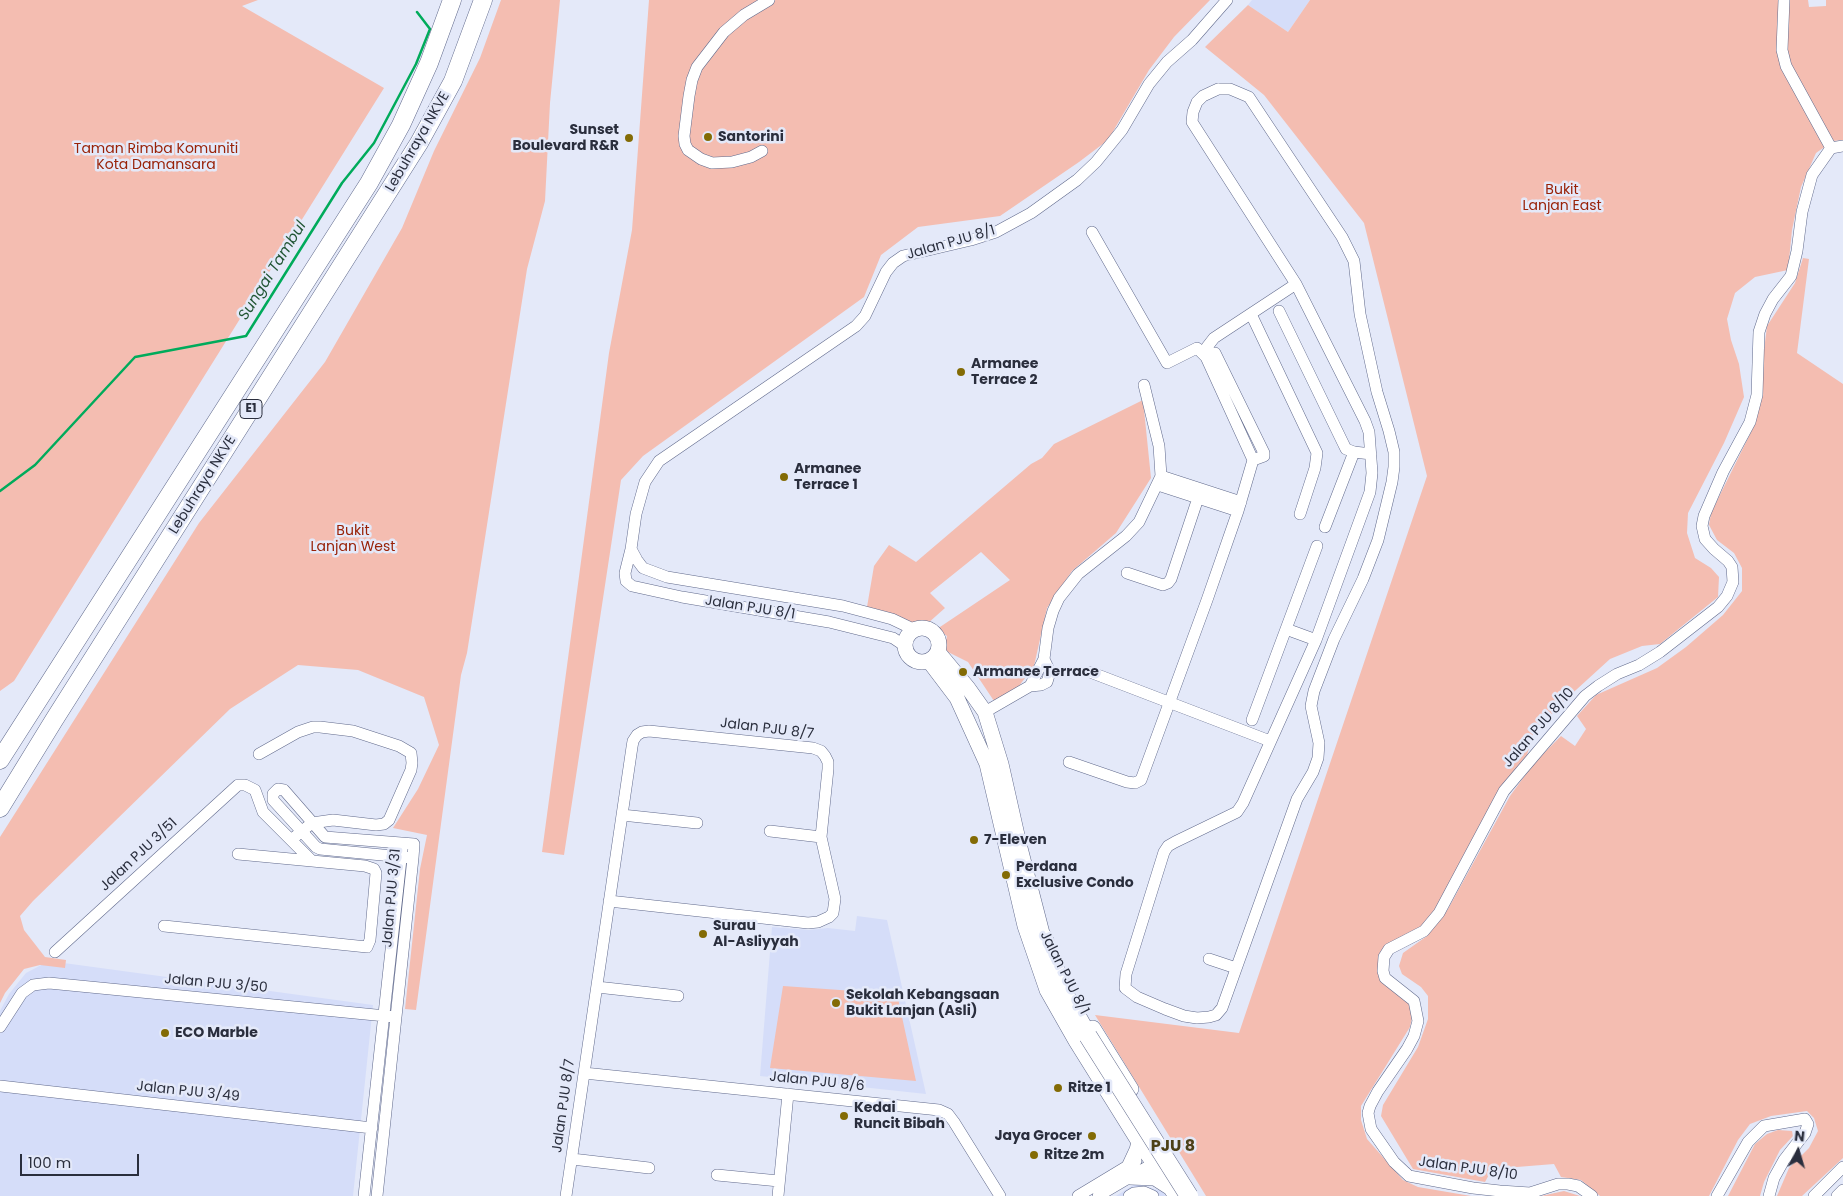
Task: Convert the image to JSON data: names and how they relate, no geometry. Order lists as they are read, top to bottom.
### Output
{
  "streets": {
    "highway": ["Lebuhraya NKVE", "E1"],
    "main road": ["Jalan PJU 8/1"],
    "street": [
      "Jalan PJU 8/10",
      "Jalan PJU 8/7",
      "Jalan PJU 3/51",
      "Jalan PJU 3/31",
      "Jalan PJU 3/50",
      "Jalan PJU 8/6",
      "Jalan PJU 3/49"
    ]
  },
  "crossings": [
    ["Jalan PJU 8/7", "Jalan PJU 8/6"],
    ["Jalan PJU 3/31", "Jalan PJU 3/50"],
    ["Jalan PJU 3/31", "Jalan PJU 3/49"]
  ],
  "districts": ["PJU 8"],
  "water": ["Sungai Tambul"],
  "parks": ["Taman Rimba Komuniti Kota Damansara", "Bukit Lanjan East", "Bukit Lanjan West"],
  "places": [
    "Santorini",
    "Sunset Boulevard R&R",
    "Armanee Terrace 2",
    "Armanee Terrace 1",
    "Armanee Terrace",
    "7-Eleven",
    "Perdana Exclusive Condo",
    "Surau Al-Asliyyah",
    "Sekolah Kebangsaan Bukit Lanjan (Asli)",
    "ECO Marble",
    "Ritze 1",
    "Kedai Runcit Bibah",
    "Jaya Grocer",
    "Ritze 2m"
  ],
  "scale_bar": "100 m",
  "north": "top"
}
